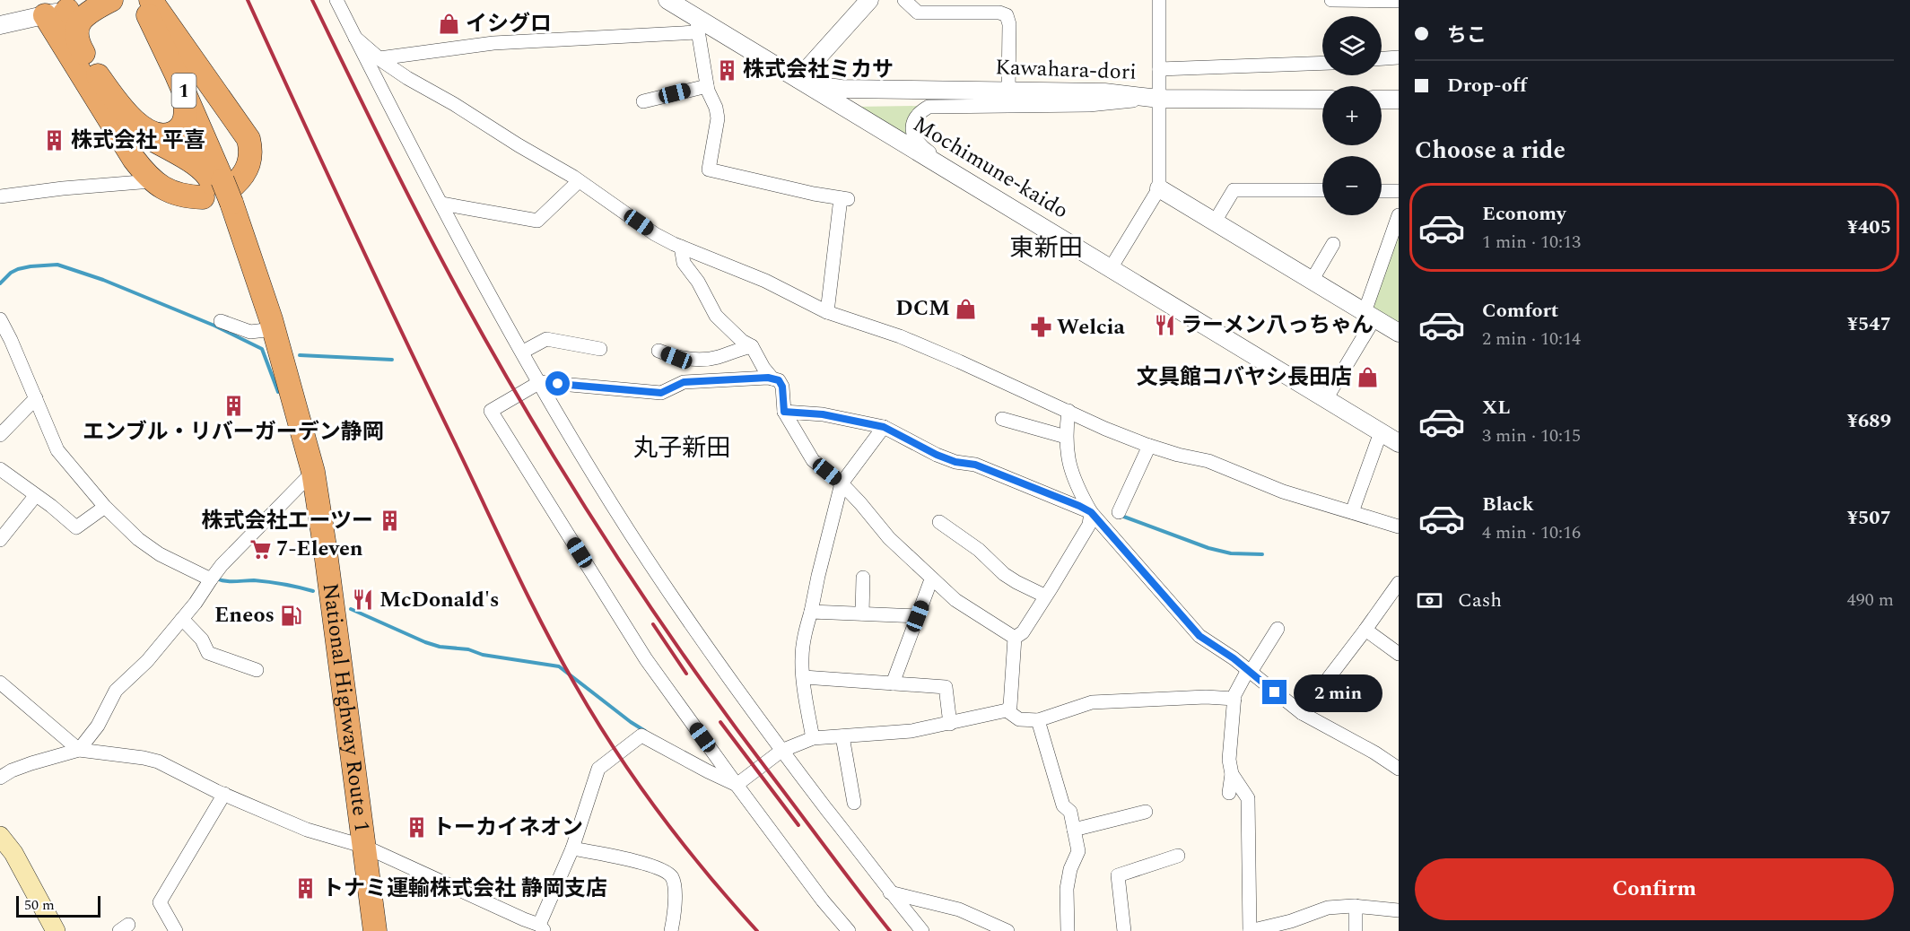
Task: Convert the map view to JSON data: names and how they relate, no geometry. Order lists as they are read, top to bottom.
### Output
{
  "streets": {
    "highway": ["1", "National Highway Route 1"],
    "street": ["Kawahara-dori", "Mochimune-kaido"]
  },
  "crossings": [
    ["Kawahara-dori", "Mochimune-kaido"]
  ],
  "districts": ["東新田", "丸子新田"],
  "places": {
    "shop": ["イシグロ", "DCM", "文具館コバヤシ長田店"],
    "building": [
      "株式会社ミカサ",
      "株式会社 平喜",
      "エンブル・リバーガーデン静岡",
      "株式会社エーツー",
      "トーカイネオン",
      "トナミ運輸株式会社 静岡支店"
    ],
    "restaurant": ["ラーメン八っちゃん", "McDonald's"],
    "pharmacy": ["Welcia"],
    "supermarket": ["7-Eleven"],
    "fuel station": ["Eneos"]
  },
  "scale_bar": "50 m",
  "page": {
    "banner": ["ちこ", "Drop-off"],
    "map_buttons": ["+", "−"],
    "heading": "Choose a ride",
    "list": [
      {
        "name": "Economy",
        "note": "1 min · 10:13",
        "value": "¥405"
      },
      {
        "name": "Comfort",
        "note": "2 min · 10:14",
        "value": "¥547"
      },
      {
        "name": "XL",
        "note": "3 min · 10:15",
        "value": "¥689"
      },
      {
        "name": "Black",
        "note": "4 min · 10:16",
        "value": "¥507"
      }
    ],
    "pay": ["Cash", "490 m"],
    "bubble": "2 min",
    "buttons": "Confirm",
    "scale": "50 m"
  }
}
